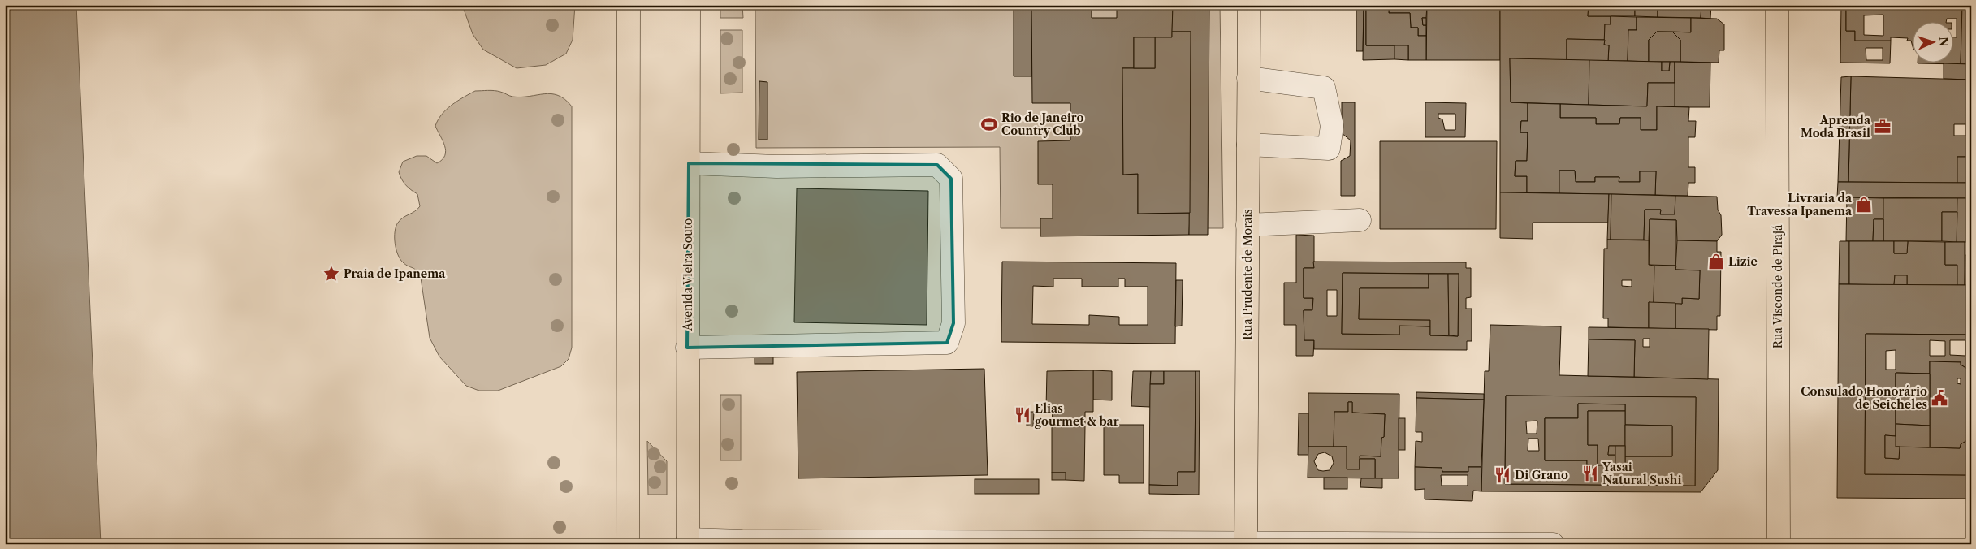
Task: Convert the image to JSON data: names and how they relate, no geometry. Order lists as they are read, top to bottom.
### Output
{
  "streets": {
    "main road": ["Avenida Vieira Souto", "Rua Prudente de Morais", "Rua Visconde de Pirajá"]
  },
  "places": {
    "sports": ["Rio de Janeiro Country Club"],
    "office": ["Aprenda Moda Brasil"],
    "shop": ["Livraria da Travessa Ipanema", "Lizie"],
    "place": ["Praia de Ipanema"],
    "public building": ["Consulado Honorário de Seicheles"],
    "restaurant": ["Elias gourmet & bar", "Yasai Natural Sushi", "Di Grano"]
  },
  "north": "right"
}
